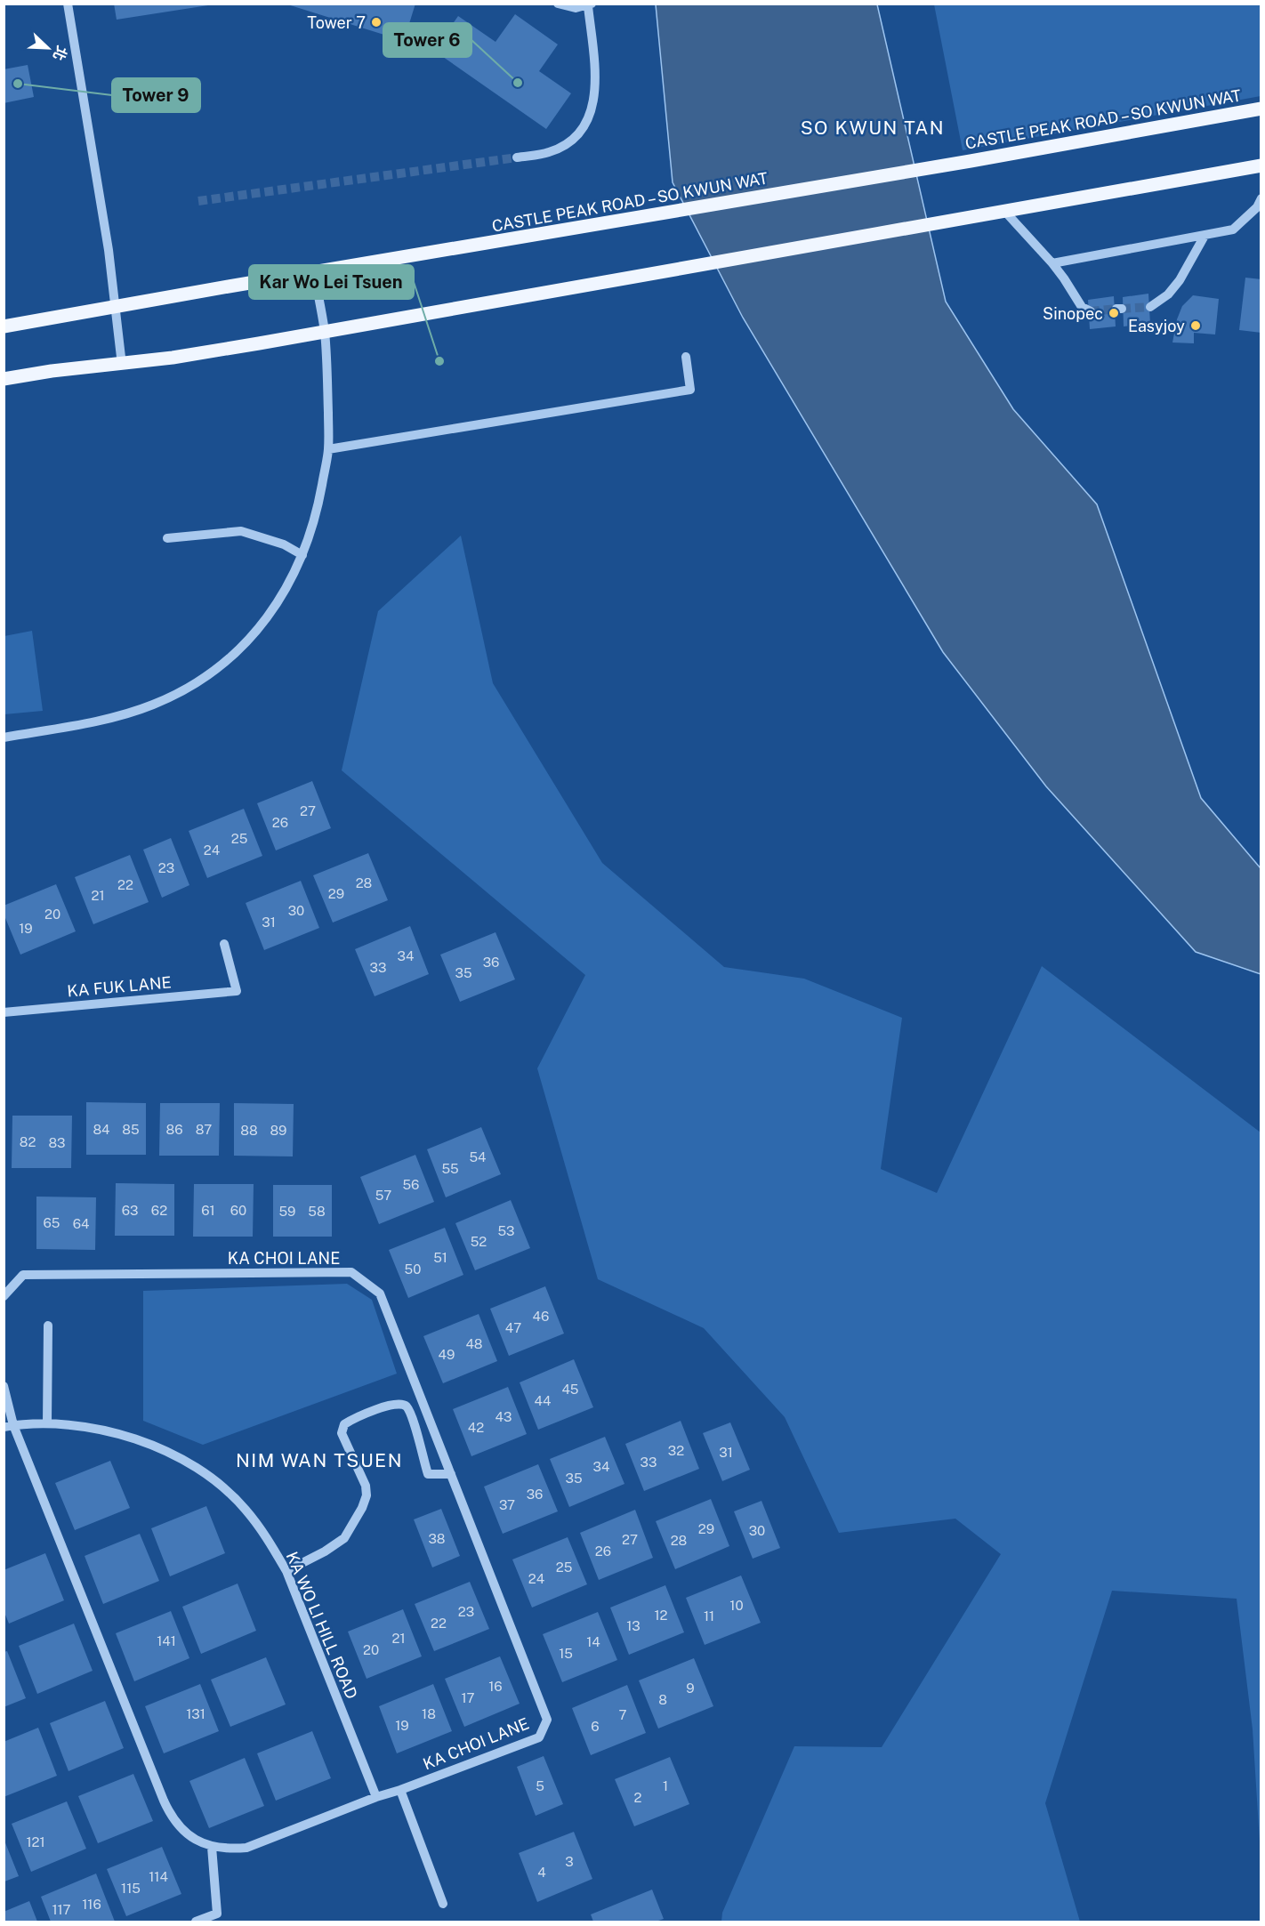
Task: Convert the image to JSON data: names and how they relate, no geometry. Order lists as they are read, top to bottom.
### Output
{
  "streets": {
    "main road": ["CASTLE PEAK ROAD – SO KWUN WAT"],
    "street": ["KA FUK LANE", "KA CHOI LANE", "KA WO LI HILL ROAD"]
  },
  "crossings": [
    ["KA CHOI LANE", "KA WO LI HILL ROAD"]
  ],
  "districts": ["SO KWUN TAN", "NIM WAN TSUEN"],
  "places": [
    "Tower 7",
    "Tower 6",
    "Tower 9",
    "Sinopec",
    "Easyjoy",
    "Kar Wo Lei Tsuen"
  ],
  "house_numbers": [
    "27",
    "26",
    "25",
    "24",
    "23",
    "28",
    "22",
    "29",
    "21",
    "30",
    "20",
    "31",
    "19",
    "34",
    "36",
    "33",
    "35",
    "84",
    "85",
    "86",
    "87",
    "88",
    "89",
    "82",
    "83",
    "54",
    "55",
    "56",
    "57",
    "63",
    "62",
    "61",
    "60",
    "59",
    "58",
    "65",
    "64",
    "53",
    "52",
    "51",
    "50",
    "46",
    "47",
    "48",
    "49",
    "45",
    "44",
    "43",
    "42",
    "32",
    "31",
    "33",
    "34",
    "35",
    "36",
    "37",
    "29",
    "30",
    "38",
    "27",
    "28",
    "26",
    "25",
    "24",
    "10",
    "23",
    "12",
    "11",
    "22",
    "13",
    "21",
    "141",
    "14",
    "20",
    "15",
    "16",
    "9",
    "17",
    "8",
    "131",
    "18",
    "7",
    "19",
    "6",
    "5",
    "1",
    "2",
    "121",
    "3",
    "4",
    "114",
    "115",
    "116",
    "117"
  ],
  "north": "bottom right"
}
